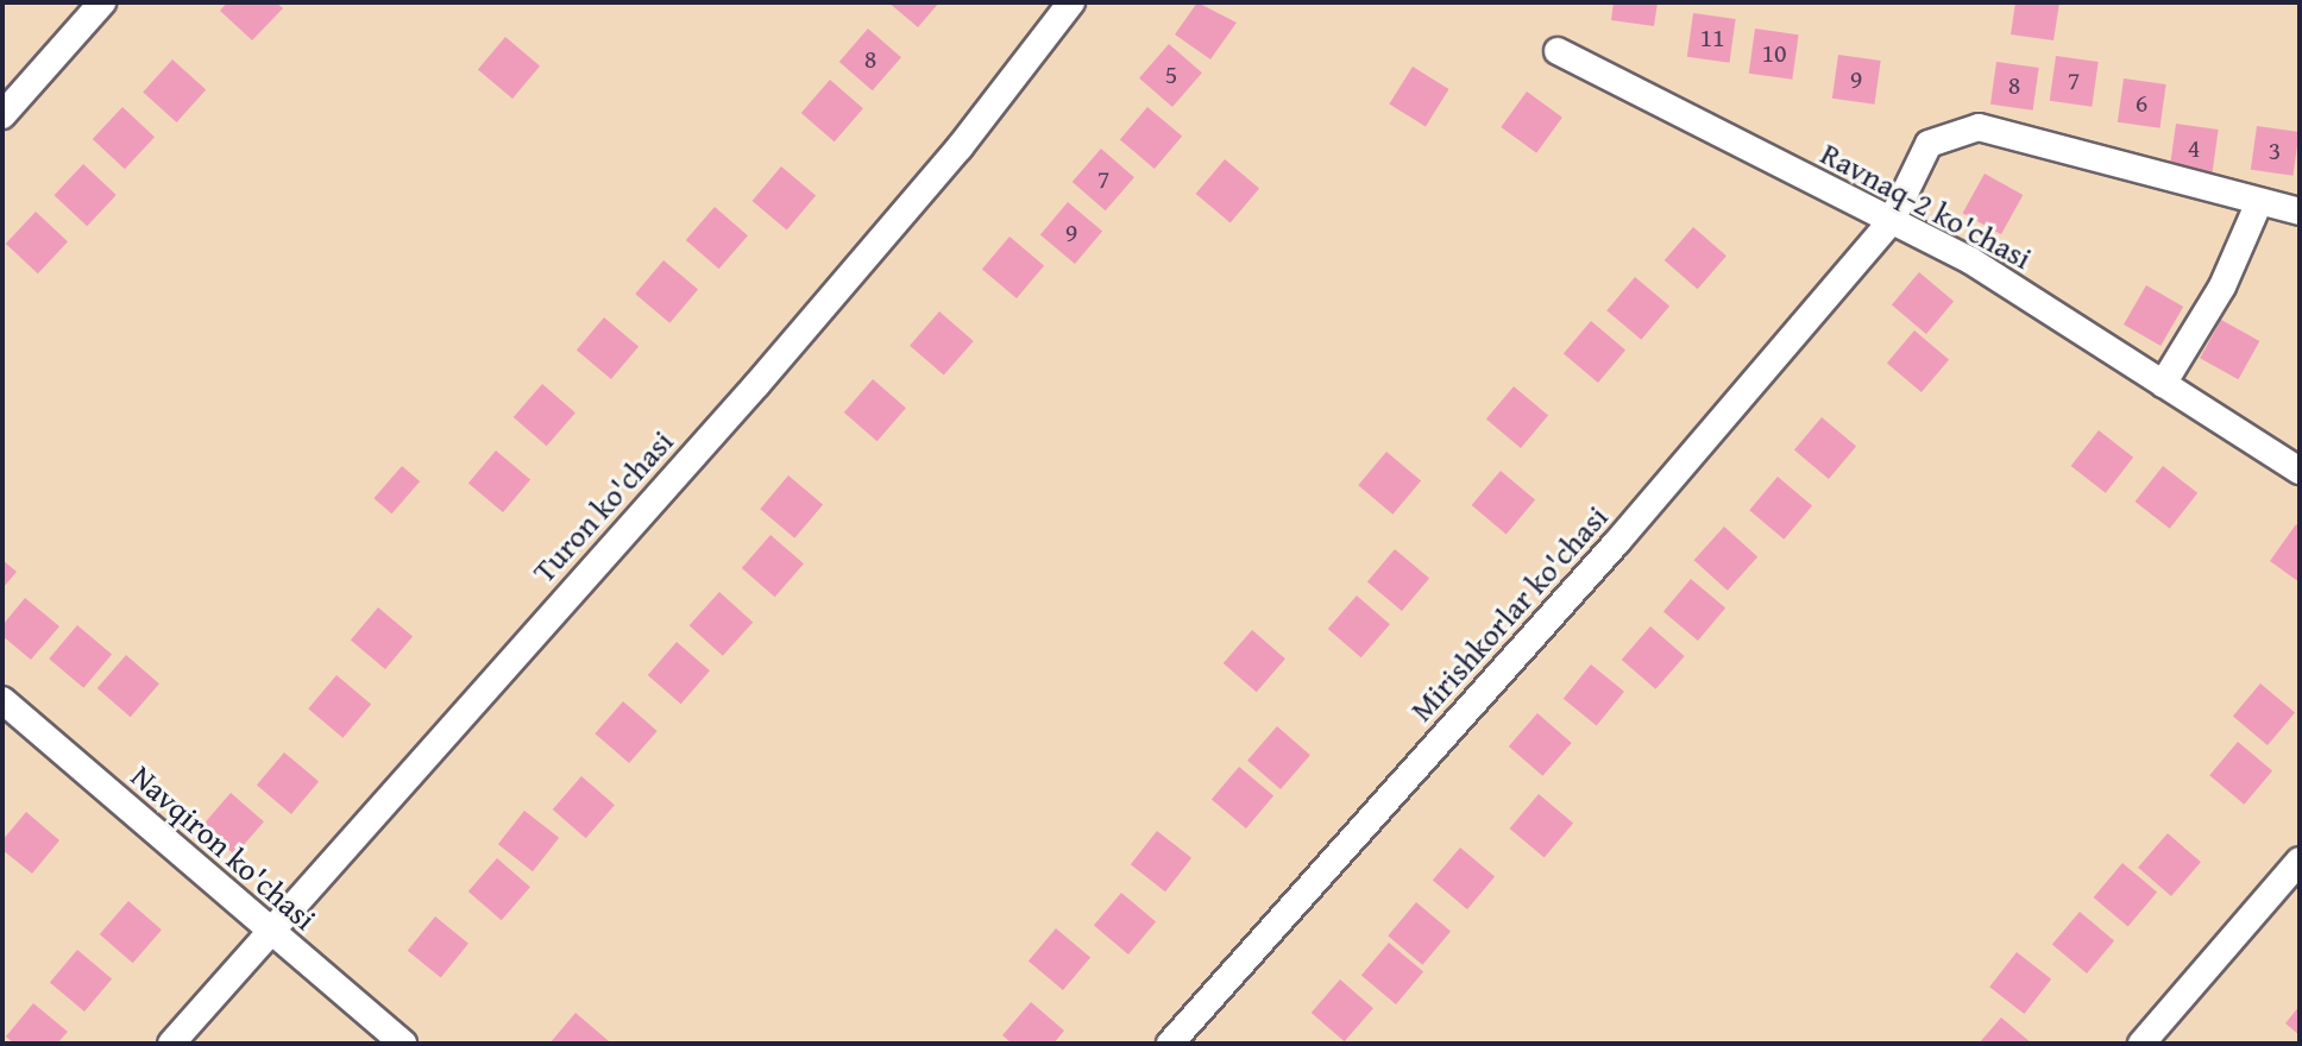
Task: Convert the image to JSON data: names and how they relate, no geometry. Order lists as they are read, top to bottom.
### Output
{
  "streets": {
    "street": [
      "Ravnaq-2 ko'chasi",
      "Turon ko'chasi",
      "Mirishkorlar ko'chasi",
      "Navqiron ko'chasi"
    ]
  },
  "crossings": [
    ["Ravnaq-2 ko'chasi", "Mirishkorlar ko'chasi"],
    ["Turon ko'chasi", "Navqiron ko'chasi"]
  ],
  "house_numbers": [
    "11",
    "10",
    "8",
    "5",
    "9",
    "7",
    "8",
    "6",
    "4",
    "3",
    "7",
    "9"
  ]
}
